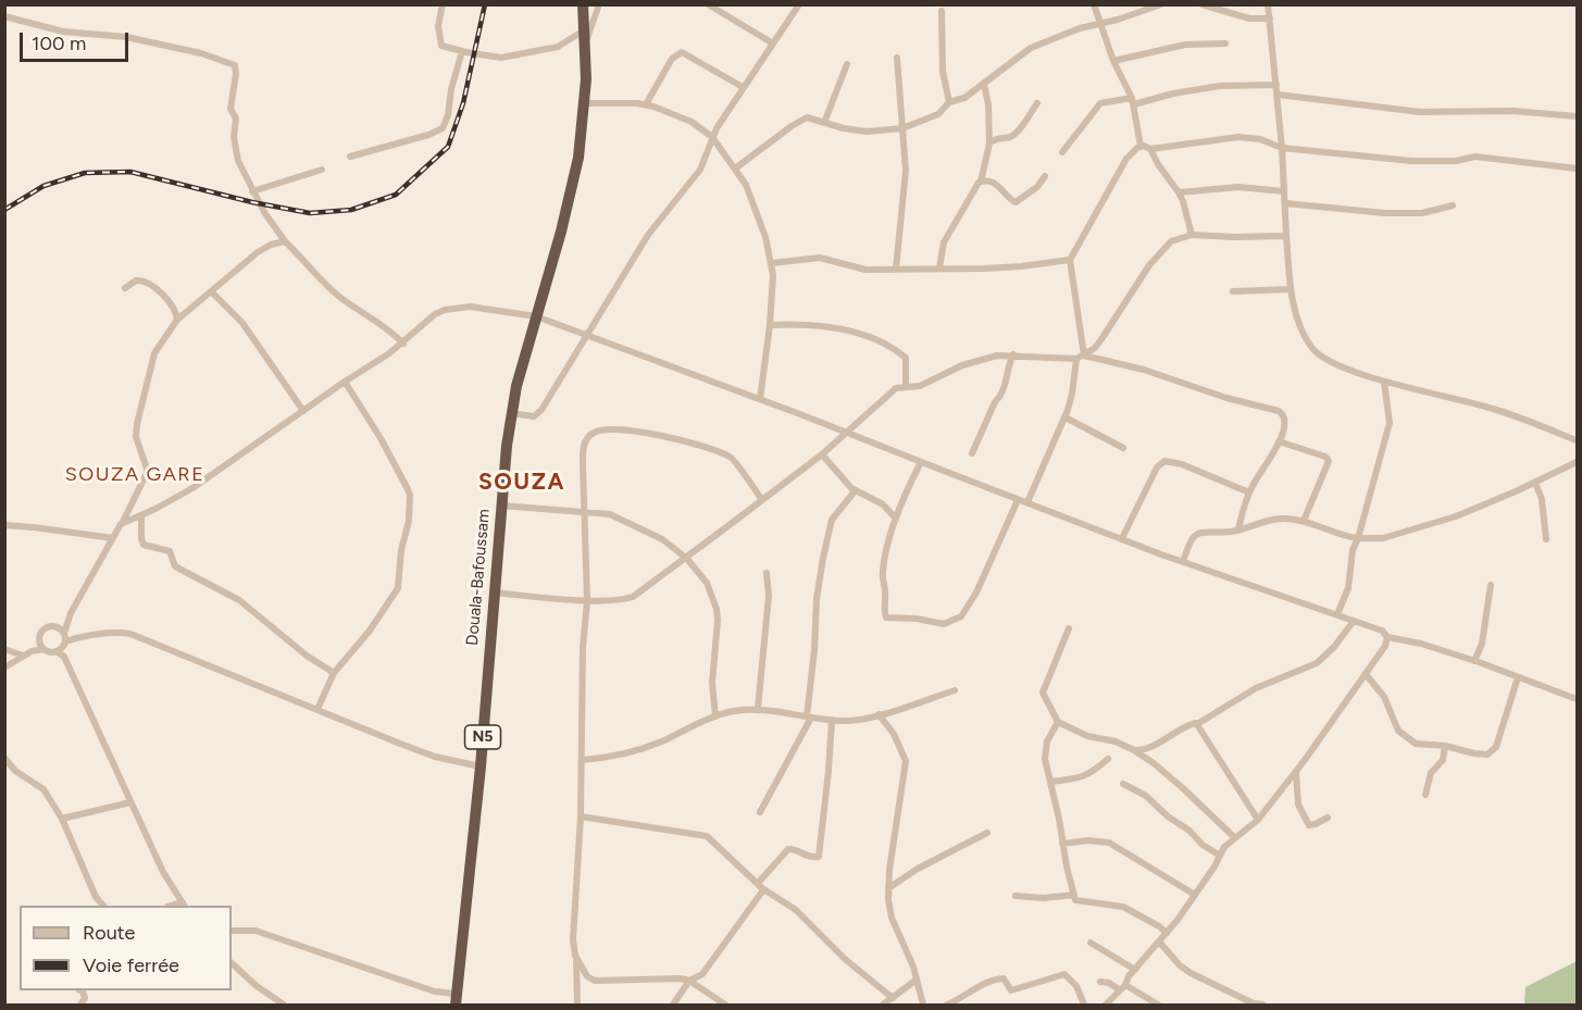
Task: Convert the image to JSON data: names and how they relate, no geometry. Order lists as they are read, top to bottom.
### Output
{
  "streets": {
    "highway": ["Douala-Bafoussam", "N5"]
  },
  "districts": ["SOUZA GARE", "SOUZA"],
  "legend": ["Route", "Voie ferrée"],
  "scale_bar": "100 m"
}
